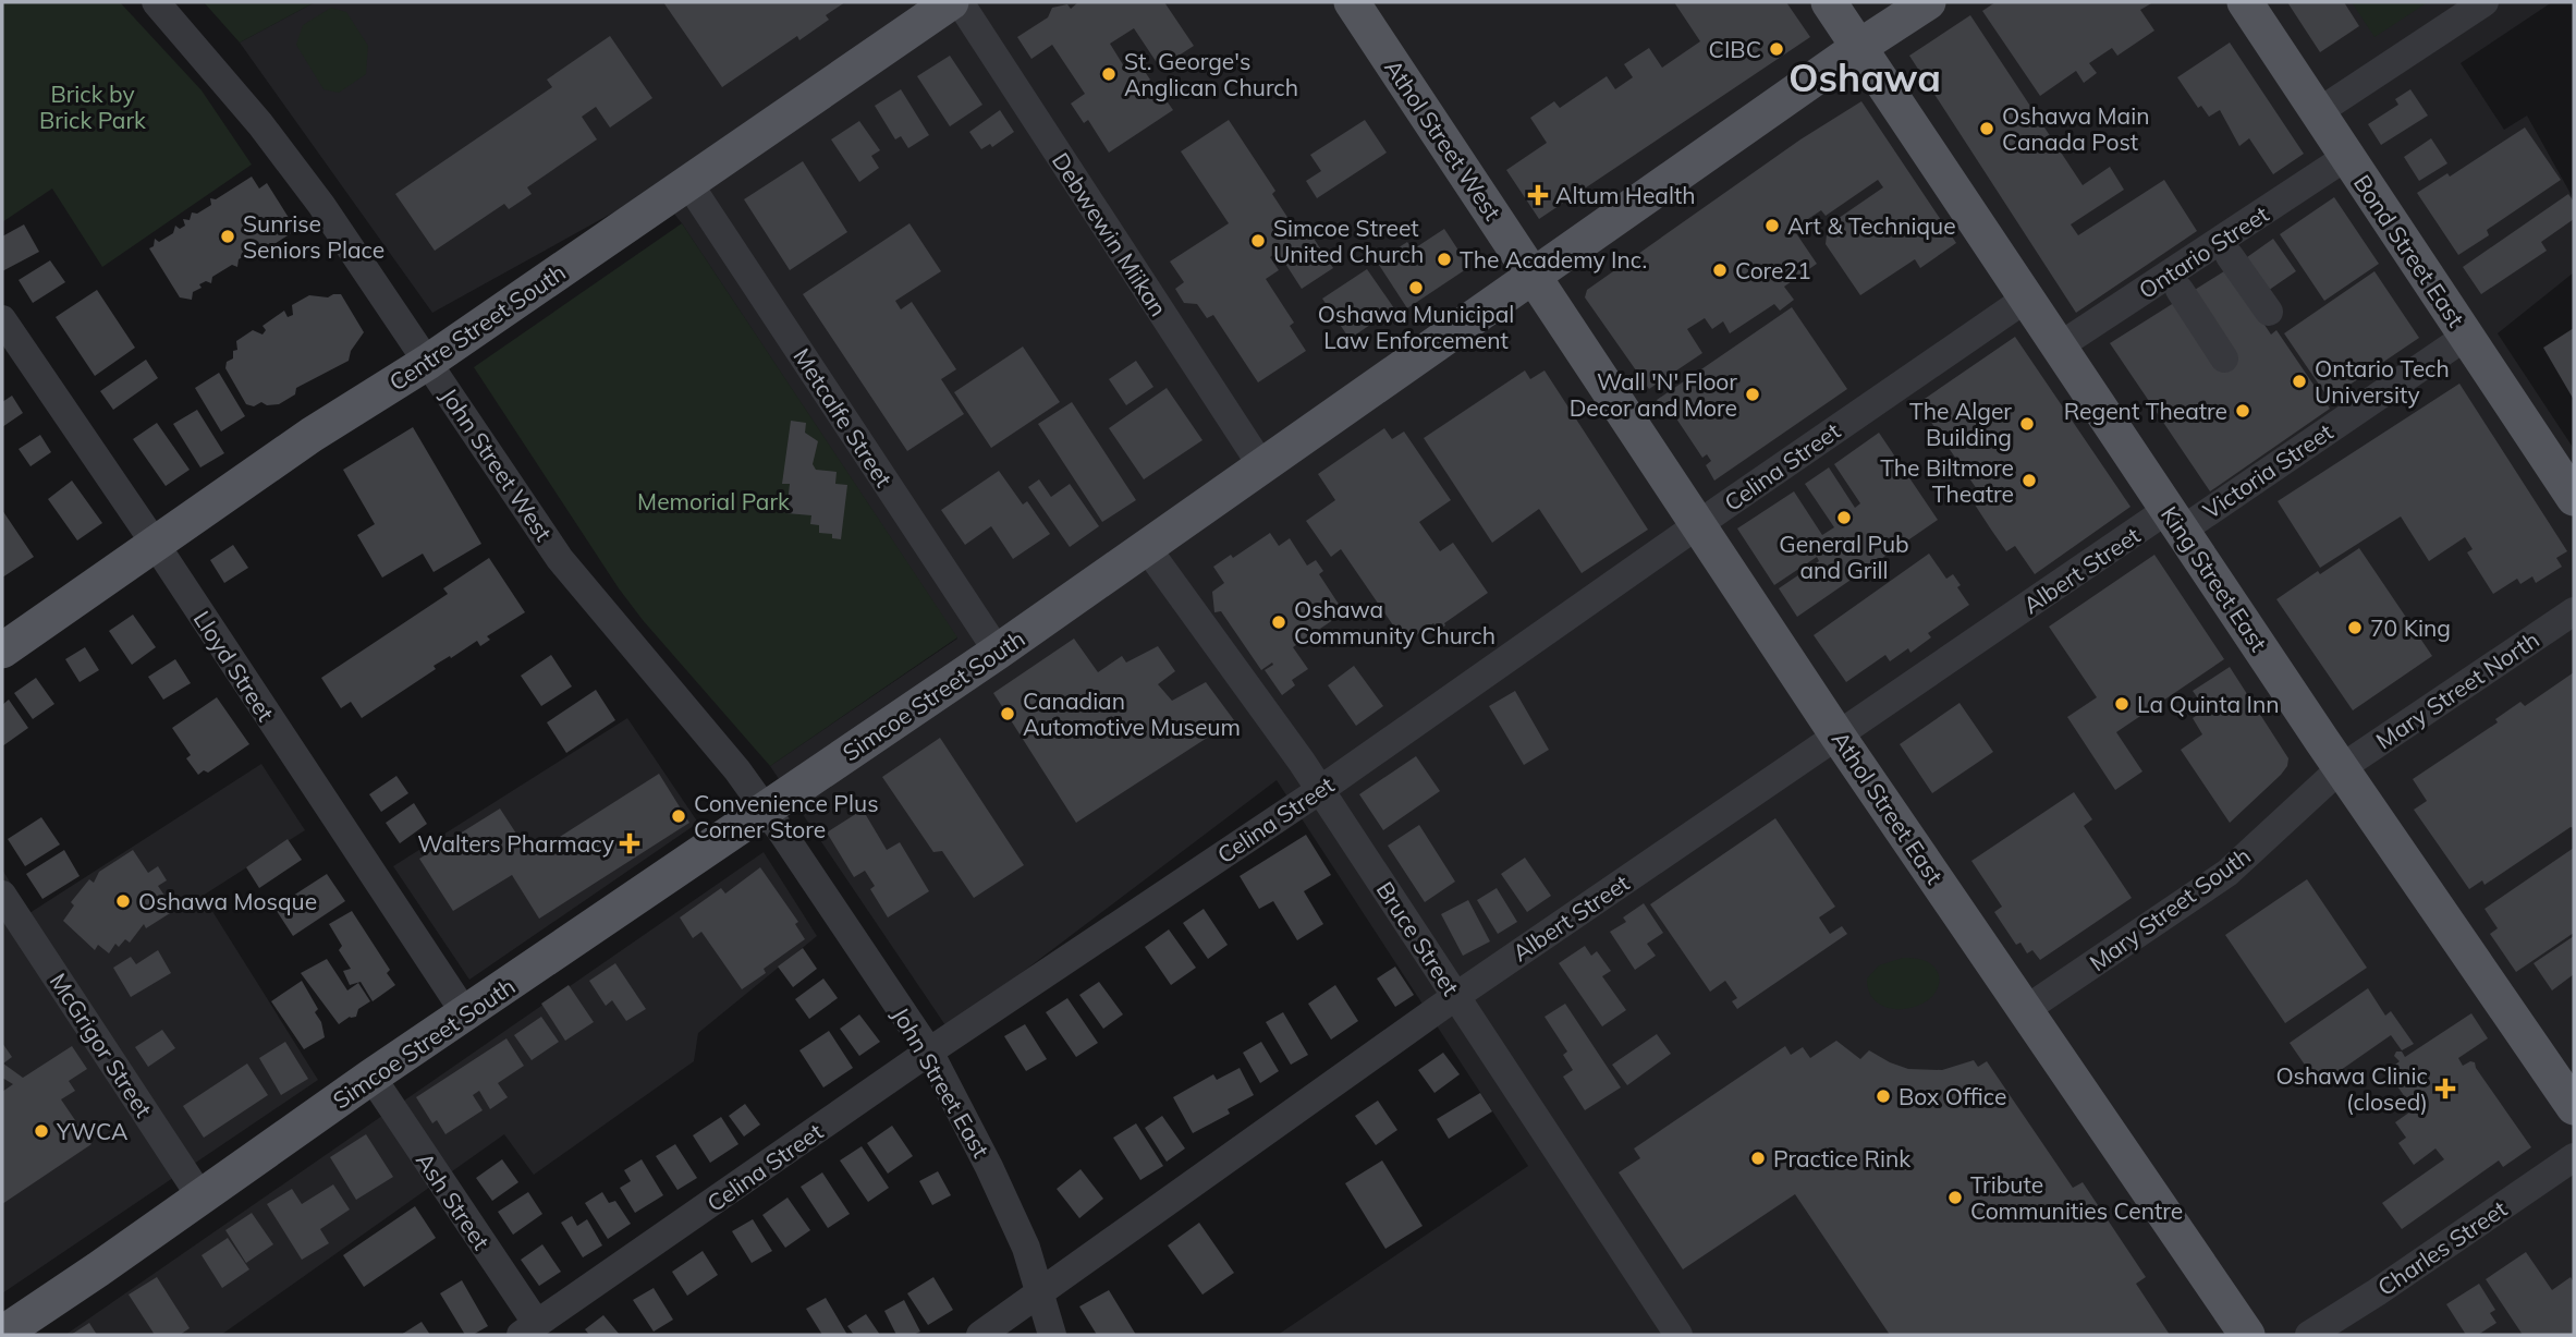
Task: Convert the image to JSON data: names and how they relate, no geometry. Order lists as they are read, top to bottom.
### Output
{
  "streets": {
    "main road": [
      "Athol Street West",
      "Bond Street East",
      "Centre Street South",
      "King Street East",
      "Simcoe Street South",
      "Athol Street East"
    ],
    "street": [
      "Debwewin Miikan",
      "Ontario Street",
      "Metcalfe Street",
      "John Street West",
      "Celina Street",
      "Victoria Street",
      "Albert Street",
      "Lloyd Street",
      "Mary Street North",
      "Mary Street South",
      "Bruce Street",
      "McGrigor Street",
      "John Street East",
      "Ash Street",
      "Charles Street"
    ]
  },
  "crossings": [
    ["Athol Street West", "Simcoe Street South"],
    ["Athol Street West", "Athol Street East"],
    ["Debwewin Miikan", "Simcoe Street South"],
    ["Bond Street East", "Ontario Street"],
    ["Bond Street East", "Victoria Street"],
    ["Ontario Street", "King Street East"],
    ["Centre Street South", "Metcalfe Street"],
    ["Centre Street South", "John Street West"],
    ["Centre Street South", "Lloyd Street"],
    ["Metcalfe Street", "Simcoe Street South"],
    ["John Street West", "Simcoe Street South"],
    ["John Street West", "John Street East"],
    ["Celina Street", "King Street East"],
    ["Celina Street", "Athol Street East"],
    ["Celina Street", "Bruce Street"],
    ["Celina Street", "John Street East"],
    ["Celina Street", "Ash Street"],
    ["Victoria Street", "Albert Street"],
    ["Victoria Street", "King Street East"],
    ["Albert Street", "King Street East"],
    ["Albert Street", "Athol Street East"],
    ["Albert Street", "Bruce Street"],
    ["Albert Street", "John Street East"],
    ["King Street East", "Mary Street North"],
    ["King Street East", "Simcoe Street South"],
    ["King Street East", "Mary Street South"],
    ["Lloyd Street", "Simcoe Street South"],
    ["Mary Street North", "Mary Street South"],
    ["Simcoe Street South", "Athol Street East"],
    ["Simcoe Street South", "Bruce Street"],
    ["Simcoe Street South", "McGrigor Street"],
    ["Simcoe Street South", "John Street East"],
    ["Simcoe Street South", "Ash Street"],
    ["Athol Street East", "Mary Street South"]
  ],
  "districts": ["Oshawa"],
  "parks": ["Brick by Brick Park", "Memorial Park"],
  "places": {
    "other": [
      "CIBC",
      "St. George's Anglican Church",
      "Oshawa Main Canada Post",
      "Art & Technique",
      "Sunrise Seniors Place",
      "Simcoe Street United Church",
      "The Academy Inc.",
      "Core21",
      "Oshawa Municipal Law Enforcement",
      "Ontario Tech University",
      "Wall 'N' Floor Decor and More",
      "Regent Theatre",
      "The Alger Building",
      "The Biltmore Theatre",
      "General Pub and Grill",
      "Oshawa Community Church",
      "70 King",
      "La Quinta Inn",
      "Canadian Automotive Museum",
      "Convenience Plus Corner Store",
      "Oshawa Mosque",
      "Box Office",
      "YWCA",
      "Practice Rink",
      "Tribute Communities Centre"
    ],
    "health": ["Altum Health", "Walters Pharmacy", "Oshawa Clinic (closed)"]
  }
}
